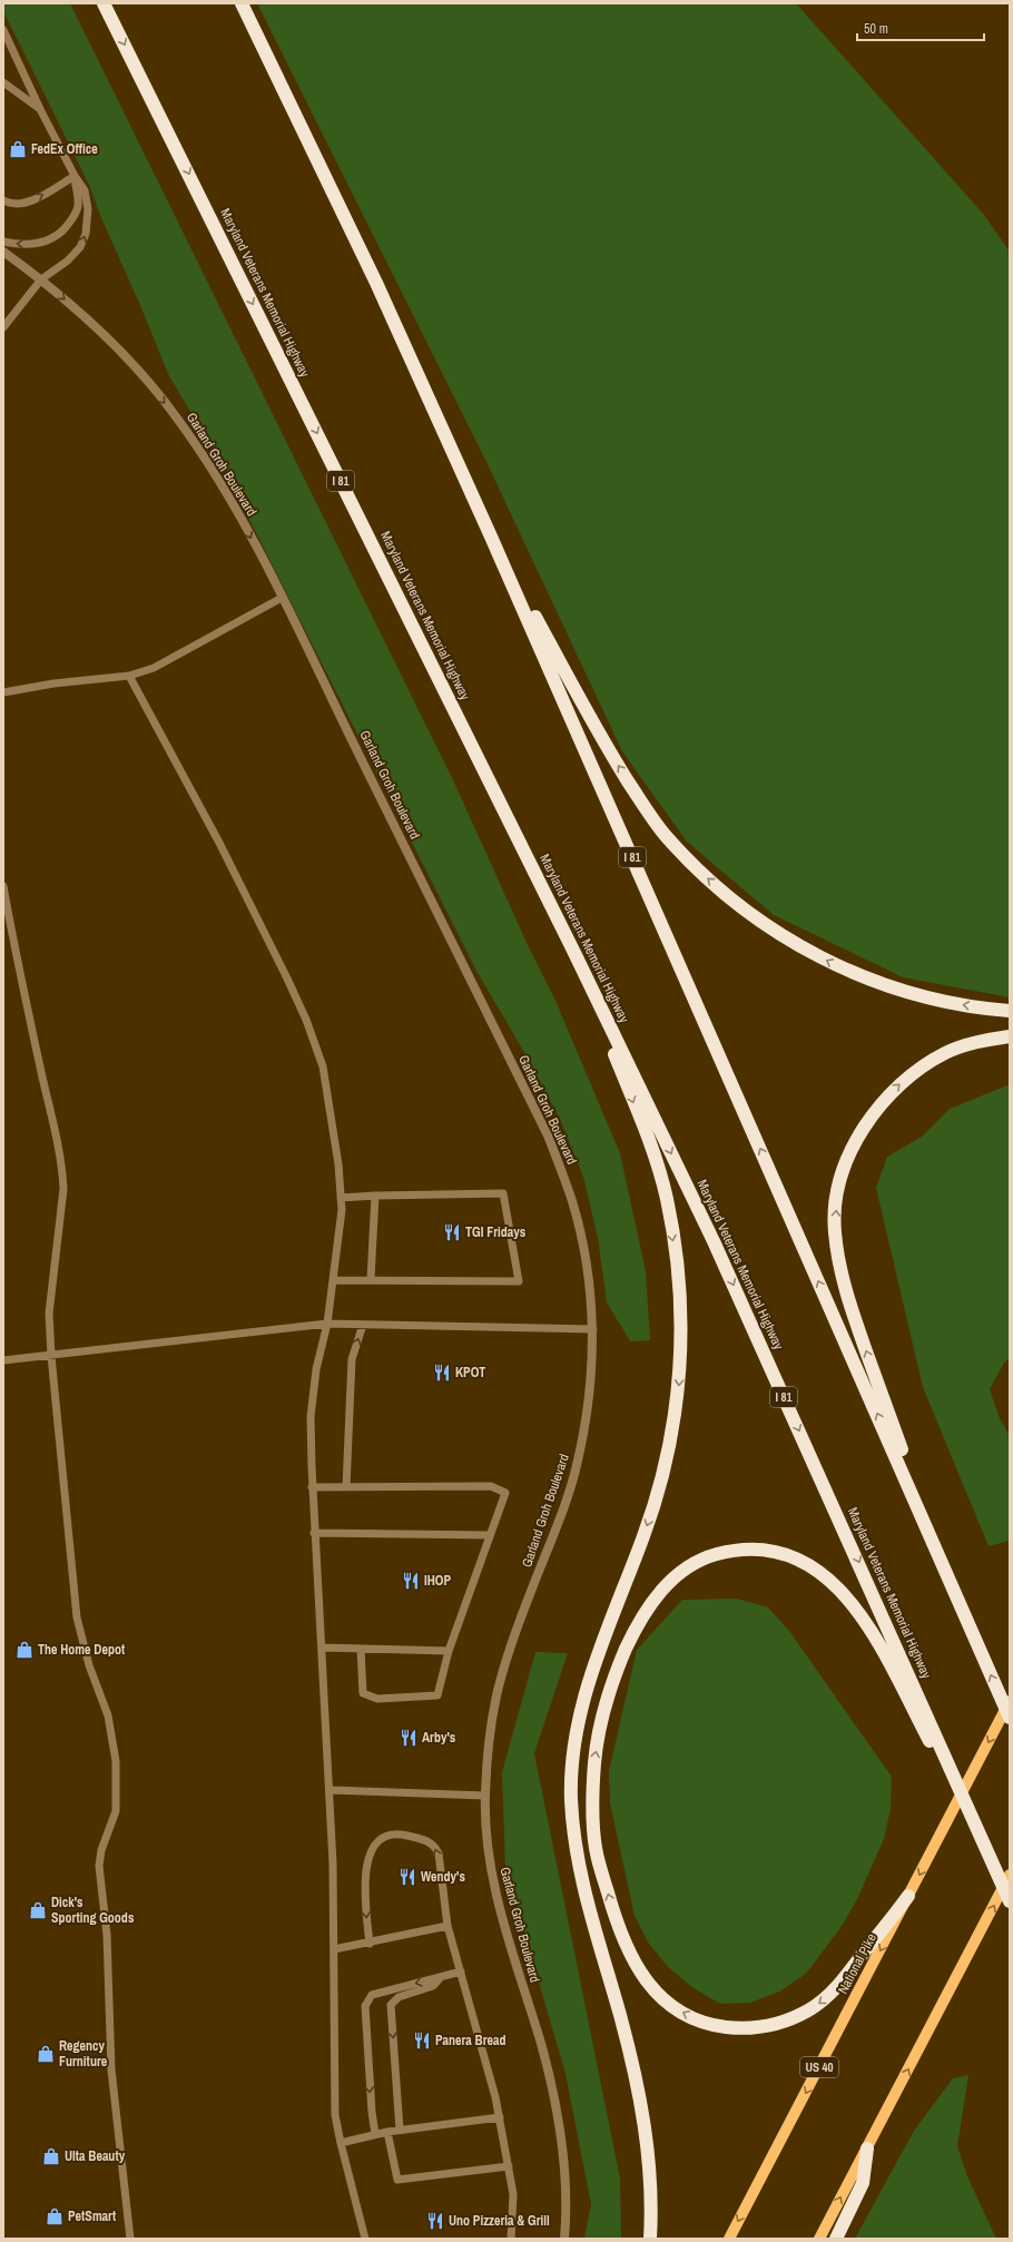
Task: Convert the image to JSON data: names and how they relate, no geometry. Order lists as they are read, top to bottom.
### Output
{
  "streets": {
    "highway": ["Maryland Veterans Memorial Highway", "I 81"],
    "main road": ["National Pike", "US 40"],
    "street": ["Garland Groh Boulevard"]
  },
  "places": {
    "shop": [
      "FedEx Office",
      "The Home Depot",
      "Dick's Sporting Goods",
      "Regency Furniture",
      "Ulta Beauty",
      "PetSmart"
    ],
    "restaurant": [
      "TGI Fridays",
      "KPOT",
      "IHOP",
      "Arby's",
      "Wendy's",
      "Panera Bread",
      "Uno Pizzeria & Grill"
    ]
  },
  "scale_bar": "50 m"
}
